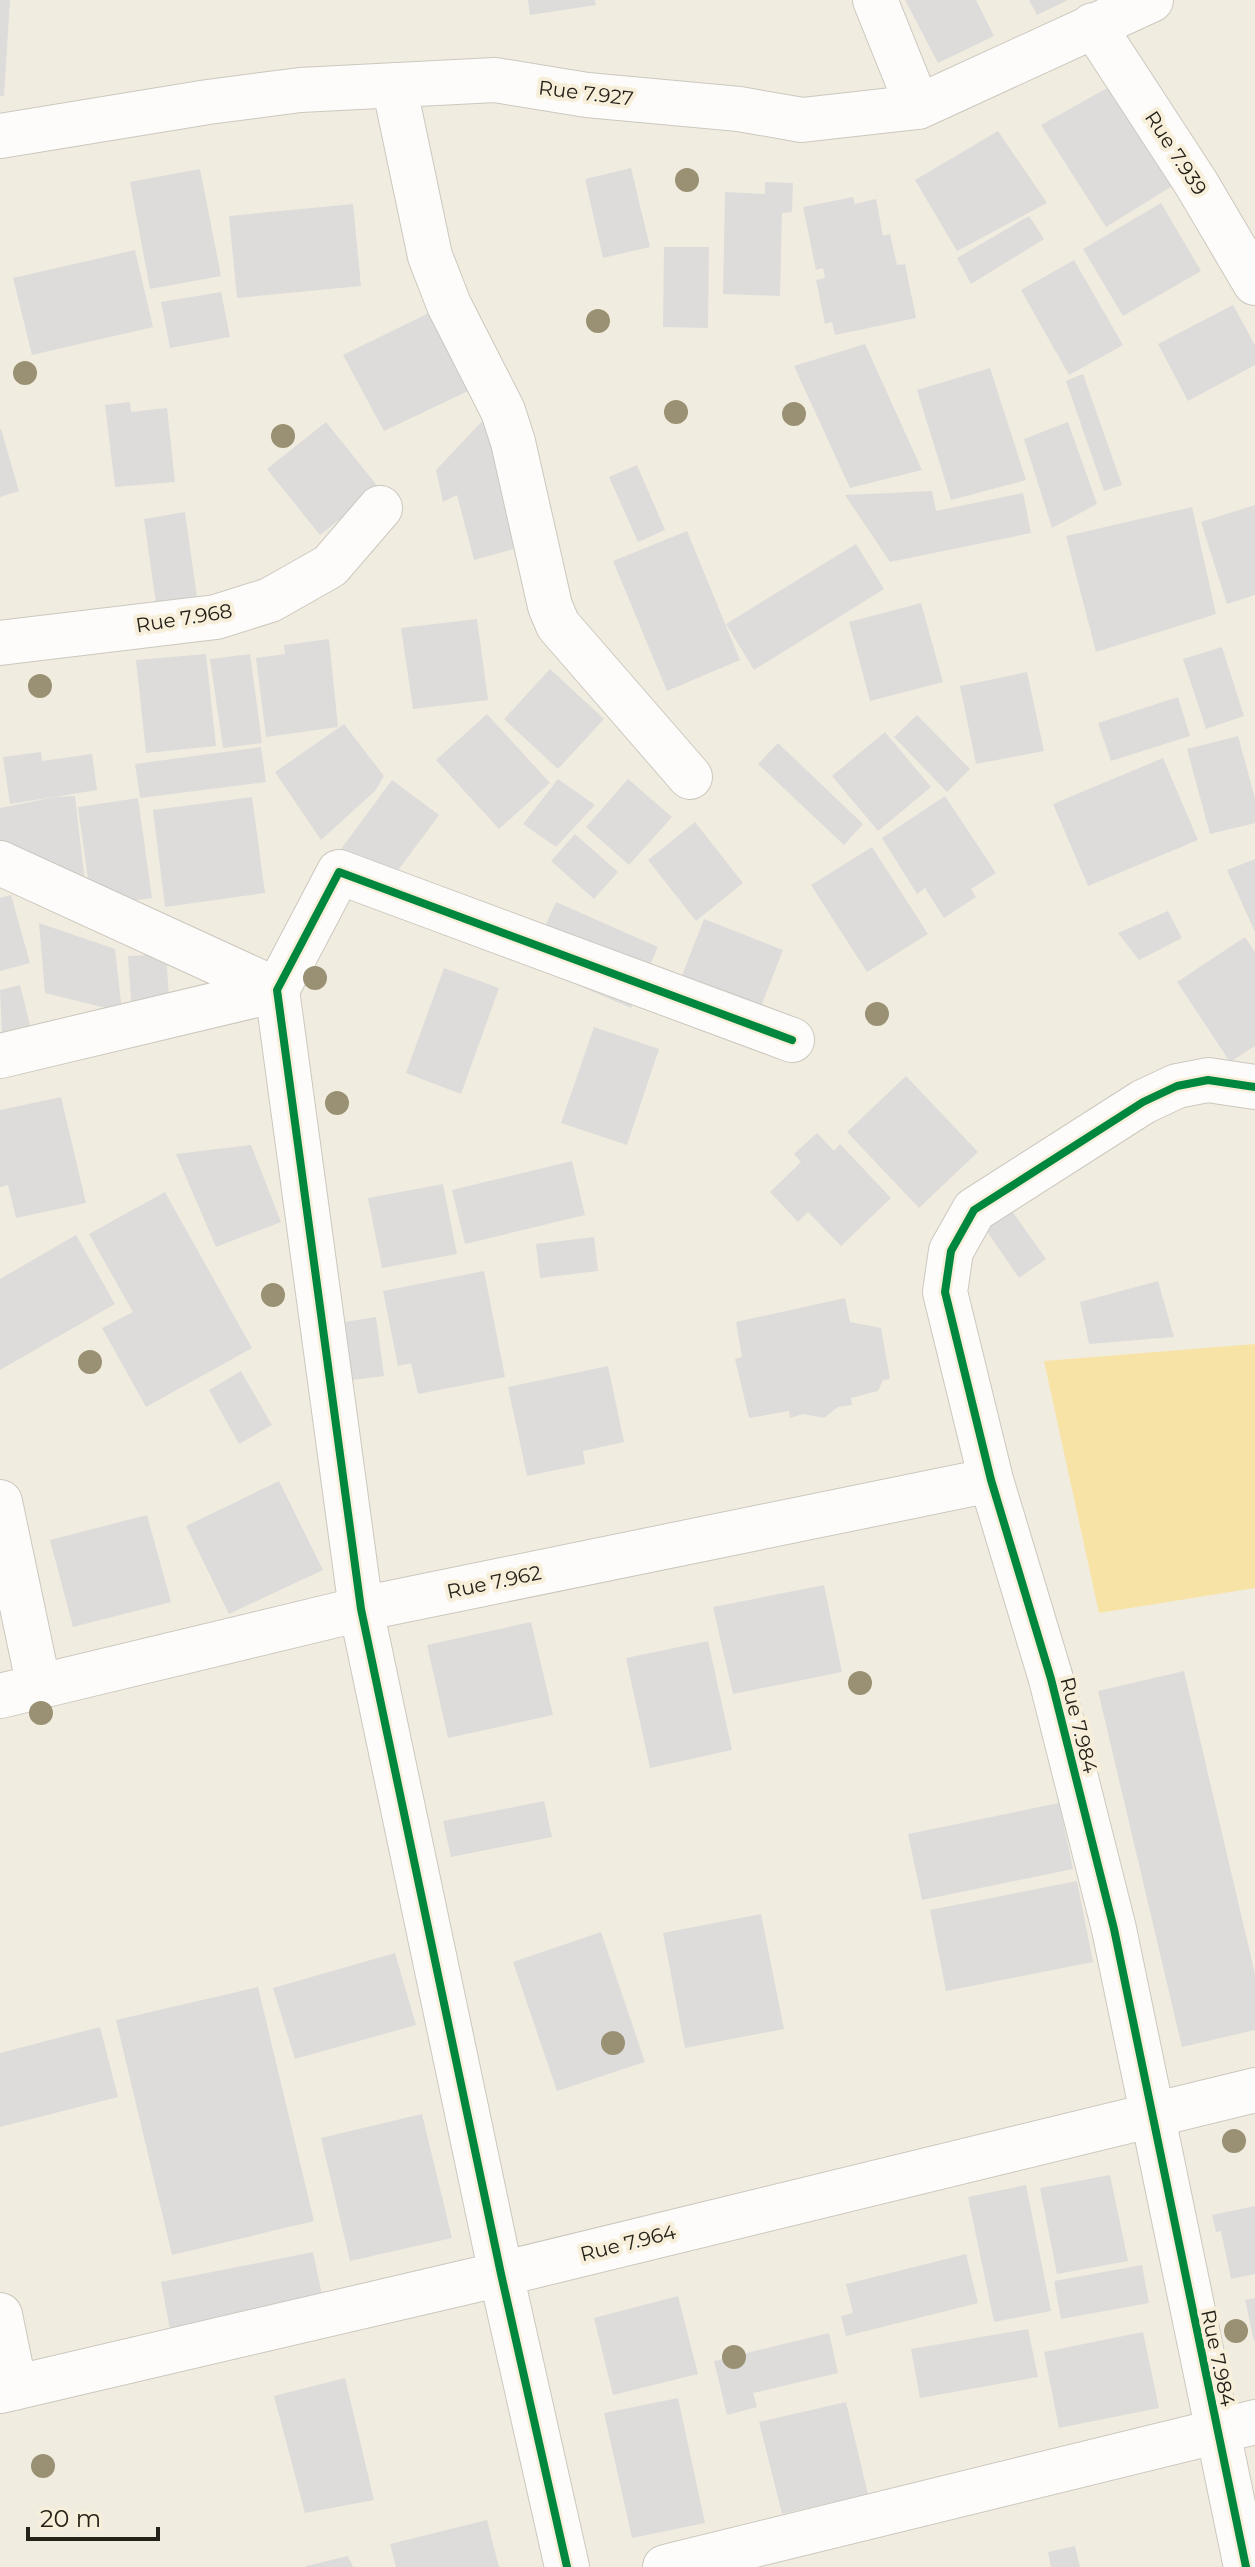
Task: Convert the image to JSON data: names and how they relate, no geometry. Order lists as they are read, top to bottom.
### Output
{
  "streets": {
    "street": [
      "Rue 7.927",
      "Rue 7.939",
      "Rue 7.968",
      "Rue 7.962",
      "Rue 7.984",
      "Rue 7.964"
    ]
  },
  "crossings": [
    ["Rue 7.927", "Rue 7.939"],
    ["Rue 7.962", "Rue 7.984"],
    ["Rue 7.984", "Rue 7.964"]
  ],
  "scale_bar": "20 m"
}
